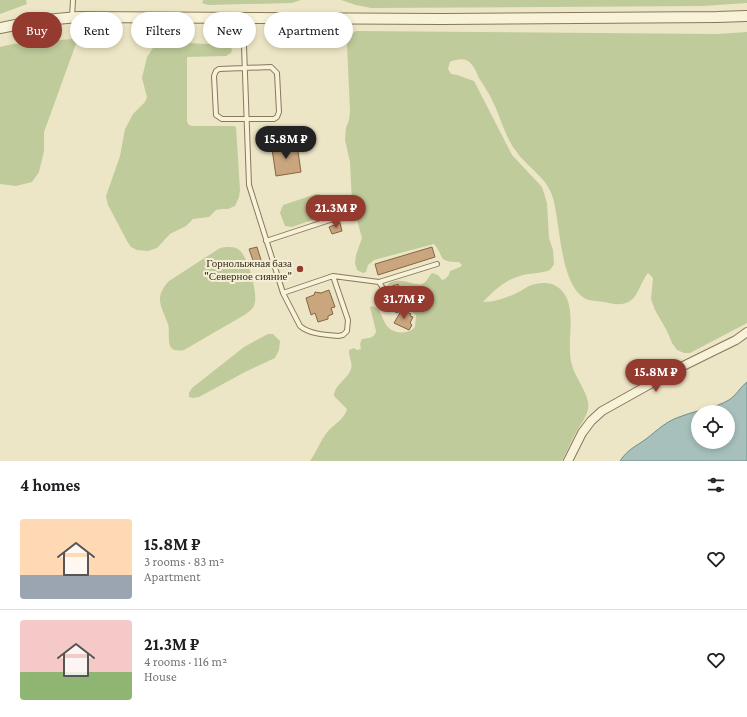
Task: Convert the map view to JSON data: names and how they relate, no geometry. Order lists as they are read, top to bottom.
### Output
{
  "places": ["Горнолыжная база \"Северное сияние\""],
  "page": {
    "chip": [
      "Buy",
      "Rent",
      "Filters",
      "New",
      "Apartment"
    ],
    "price": [
      "15.8M ₽",
      "21.3M ₽",
      "31.7M ₽",
      "15.8M ₽"
    ],
    "heading": "4 homes",
    "list": [
      {
        "name": "15.8M ₽",
        "note": "3 rooms · 83 m² · Apartment"
      },
      {
        "name": "21.3M ₽",
        "note": "4 rooms · 116 m² · House"
      }
    ]
  }
}
